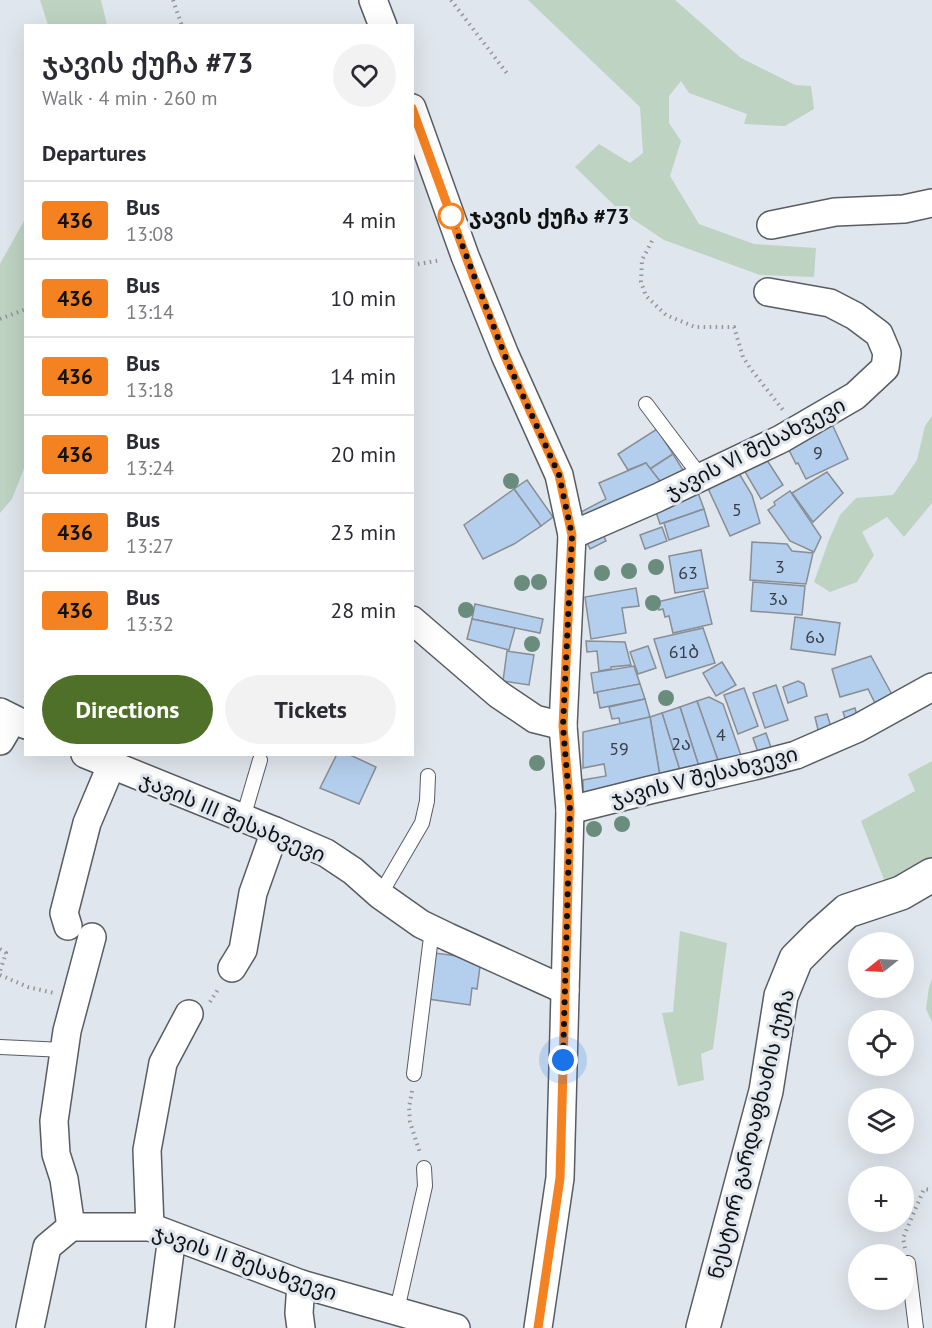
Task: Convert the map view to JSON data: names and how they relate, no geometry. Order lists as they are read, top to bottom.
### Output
{
  "streets": {
    "street": [
      "ჯავის VI შესახვევი",
      "ჯავის V შესახვევი",
      "ჯავის III შესახვევი",
      "ნესტორ გარდაფხაძის ქუჩა",
      "ჯავის II შესახვევი"
    ]
  },
  "places": ["ჯავის ქუჩა #73"],
  "lines": ["bus line 436"],
  "house_numbers": [
    "9",
    "5",
    "3",
    "63",
    "3ა",
    "6ა",
    "61ბ",
    "4",
    "2ა",
    "59"
  ],
  "north": "left",
  "page": {
    "heading": [
      ["ჯავის ქუჩა #73", "Walk · 4 min · 260 m"],
      "Departures"
    ],
    "list": [
      {
        "mark": "436",
        "name": "Bus",
        "note": "13:08",
        "value": "4 min"
      },
      {
        "mark": "436",
        "name": "Bus",
        "note": "13:14",
        "value": "10 min"
      },
      {
        "mark": "436",
        "name": "Bus",
        "note": "13:18",
        "value": "14 min"
      },
      {
        "mark": "436",
        "name": "Bus",
        "note": "13:24",
        "value": "20 min"
      },
      {
        "mark": "436",
        "name": "Bus",
        "note": "13:27",
        "value": "23 min"
      },
      {
        "mark": "436",
        "name": "Bus",
        "note": "13:32",
        "value": "28 min"
      }
    ],
    "buttons": ["Directions", "Tickets"],
    "map_buttons": ["+", "−"]
  }
}
